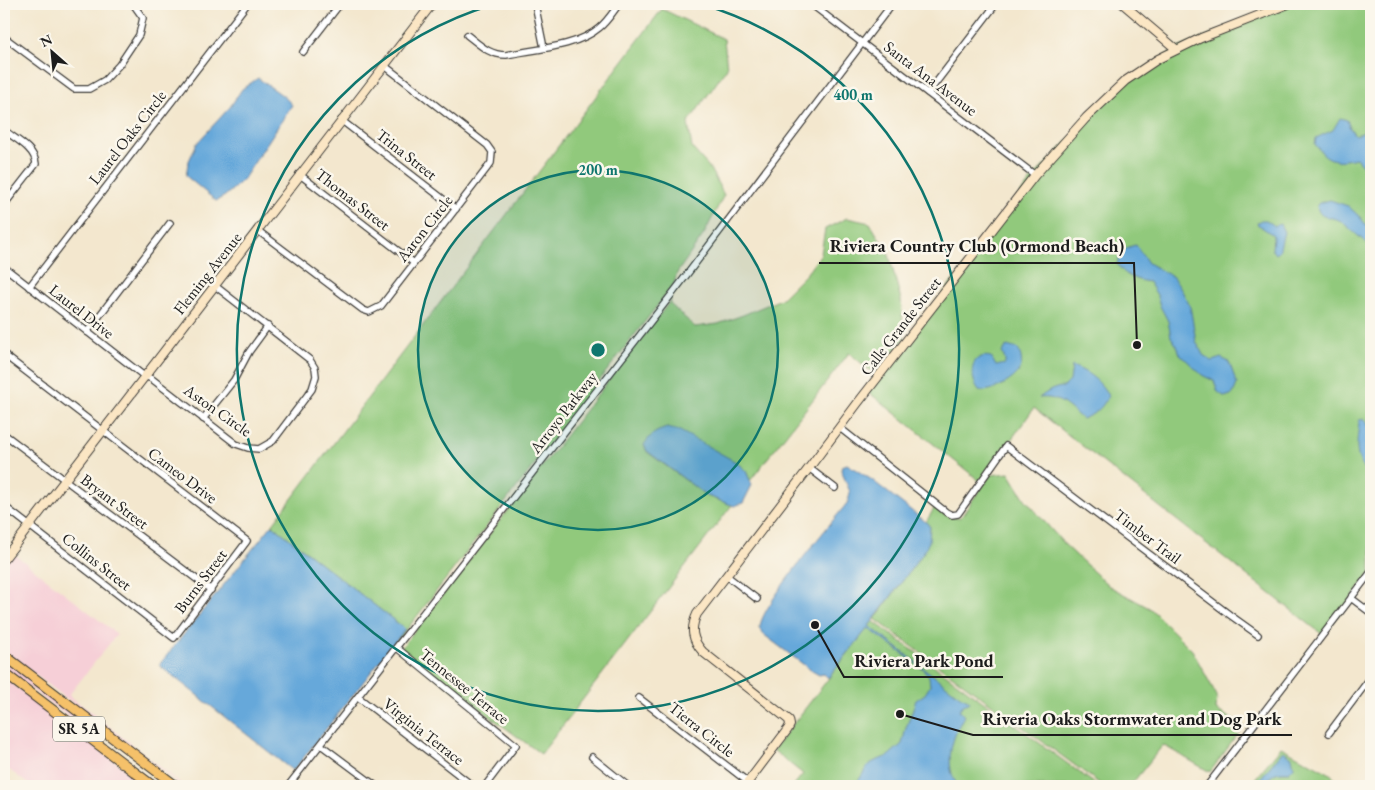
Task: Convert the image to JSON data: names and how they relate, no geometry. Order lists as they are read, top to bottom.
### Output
{
  "streets": {
    "main road": ["SR 5A"],
    "street": [
      "Santa Ana Avenue",
      "Laurel Oaks Circle",
      "Trina Street",
      "Thomas Street",
      "Aaron Circle",
      "Fleming Avenue",
      "Laurel Drive",
      "Calle Grande Street",
      "Aston Circle",
      "Arroyo Parkway",
      "Cameo Drive",
      "Bryant Street",
      "Timber Trail",
      "Collins Street",
      "Burns Street",
      "Tennessee Terrace",
      "Tierra Circle",
      "Virginia Terrace"
    ]
  },
  "crossings": [
    ["Santa Ana Avenue", "Calle Grande Street"],
    ["Santa Ana Avenue", "Arroyo Parkway"],
    ["Laurel Oaks Circle", "Laurel Drive"],
    ["Trina Street", "Aaron Circle"],
    ["Trina Street", "Fleming Avenue"],
    ["Thomas Street", "Aaron Circle"],
    ["Thomas Street", "Fleming Avenue"],
    ["Aaron Circle", "Fleming Avenue"],
    ["Fleming Avenue", "Laurel Drive"],
    ["Fleming Avenue", "Aston Circle"],
    ["Fleming Avenue", "Cameo Drive"],
    ["Fleming Avenue", "Bryant Street"],
    ["Fleming Avenue", "Collins Street"],
    ["Laurel Drive", "Aston Circle"],
    ["Calle Grande Street", "Timber Trail"],
    ["Calle Grande Street", "Tierra Circle"],
    ["Arroyo Parkway", "Tennessee Terrace"],
    ["Arroyo Parkway", "Virginia Terrace"],
    ["Cameo Drive", "Burns Street"],
    ["Bryant Street", "Burns Street"],
    ["Collins Street", "Burns Street"]
  ],
  "places": ["Riviera Country Club (Ormond Beach)", "Riviera Park Pond", "Riveria Oaks Stormwater and Dog Park"],
  "north": "top left",
  "rings": ["400 m", "200 m"]
}
